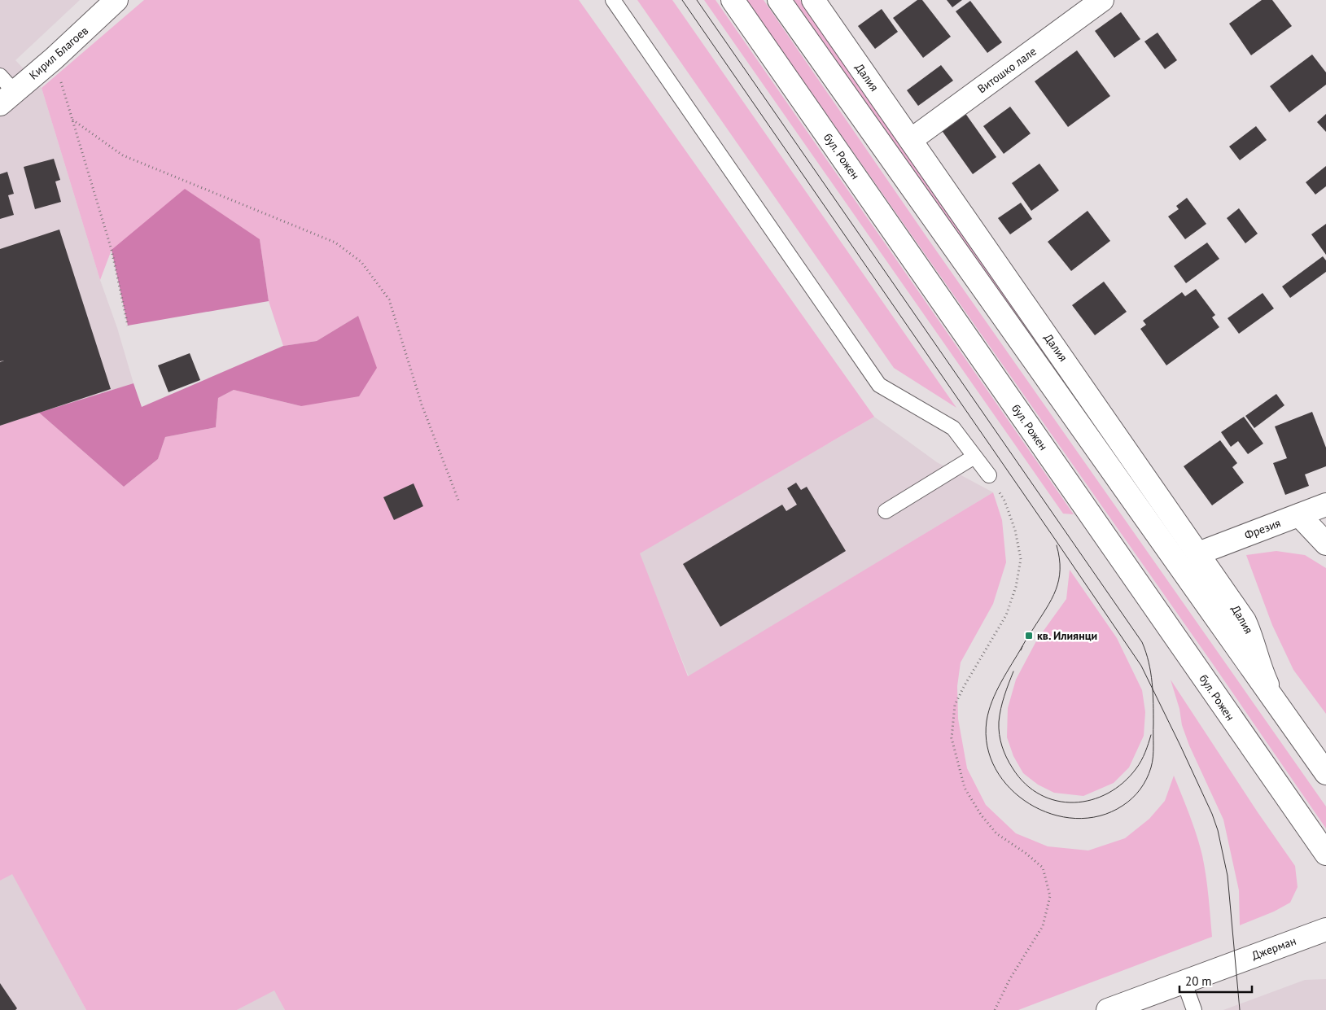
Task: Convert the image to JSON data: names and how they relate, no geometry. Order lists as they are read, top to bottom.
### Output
{
  "streets": {
    "main road": [
      "Кирил Благоев",
      "Витошко лале",
      "Далия",
      "бул. Рожен",
      "Фрезия",
      "Джерман"
    ]
  },
  "crossings": [
    ["Витошко лале", "Далия"],
    ["Далия", "Фрезия"]
  ],
  "places": {
    "transit": ["кв. Илиянци"]
  },
  "scale_bar": "20 m"
}
